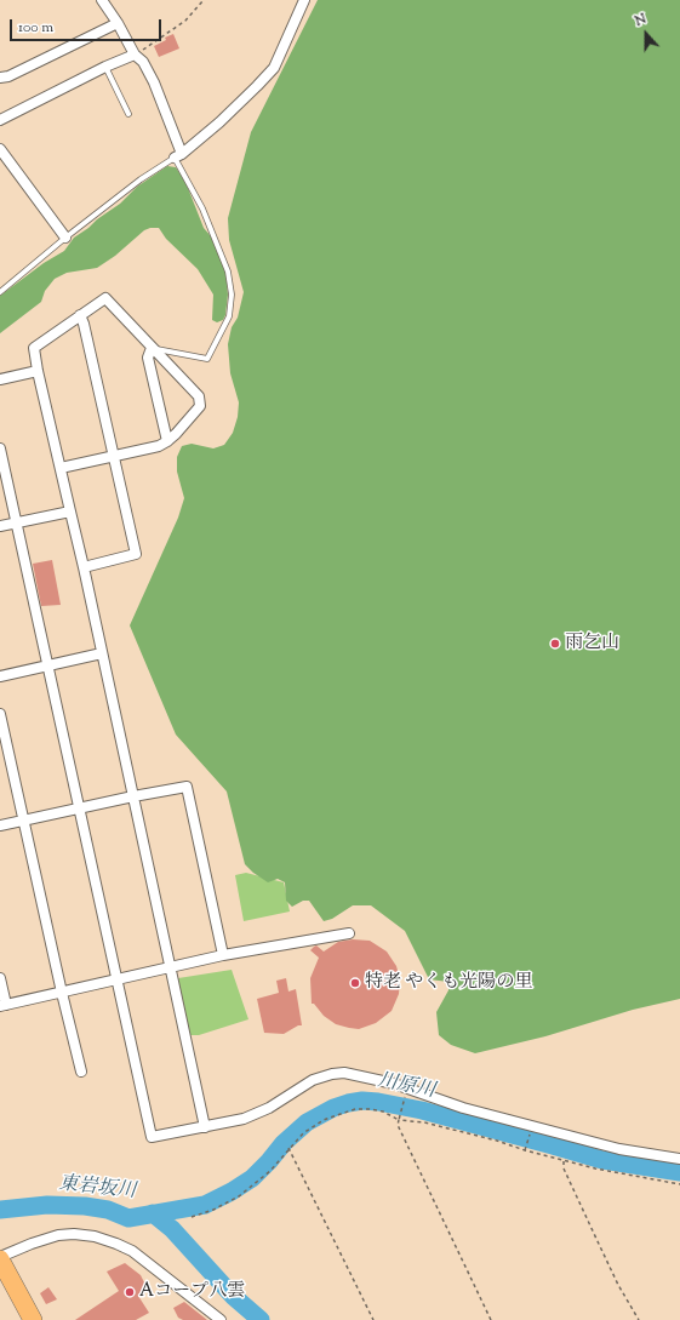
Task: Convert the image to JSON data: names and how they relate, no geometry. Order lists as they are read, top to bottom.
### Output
{
  "water": ["川原川", "東岩坂川"],
  "places": ["雨乞山", "特老 やくも光陽の里", "Aコープ八雲"],
  "scale_bar": "100 m",
  "north": "top"
}
